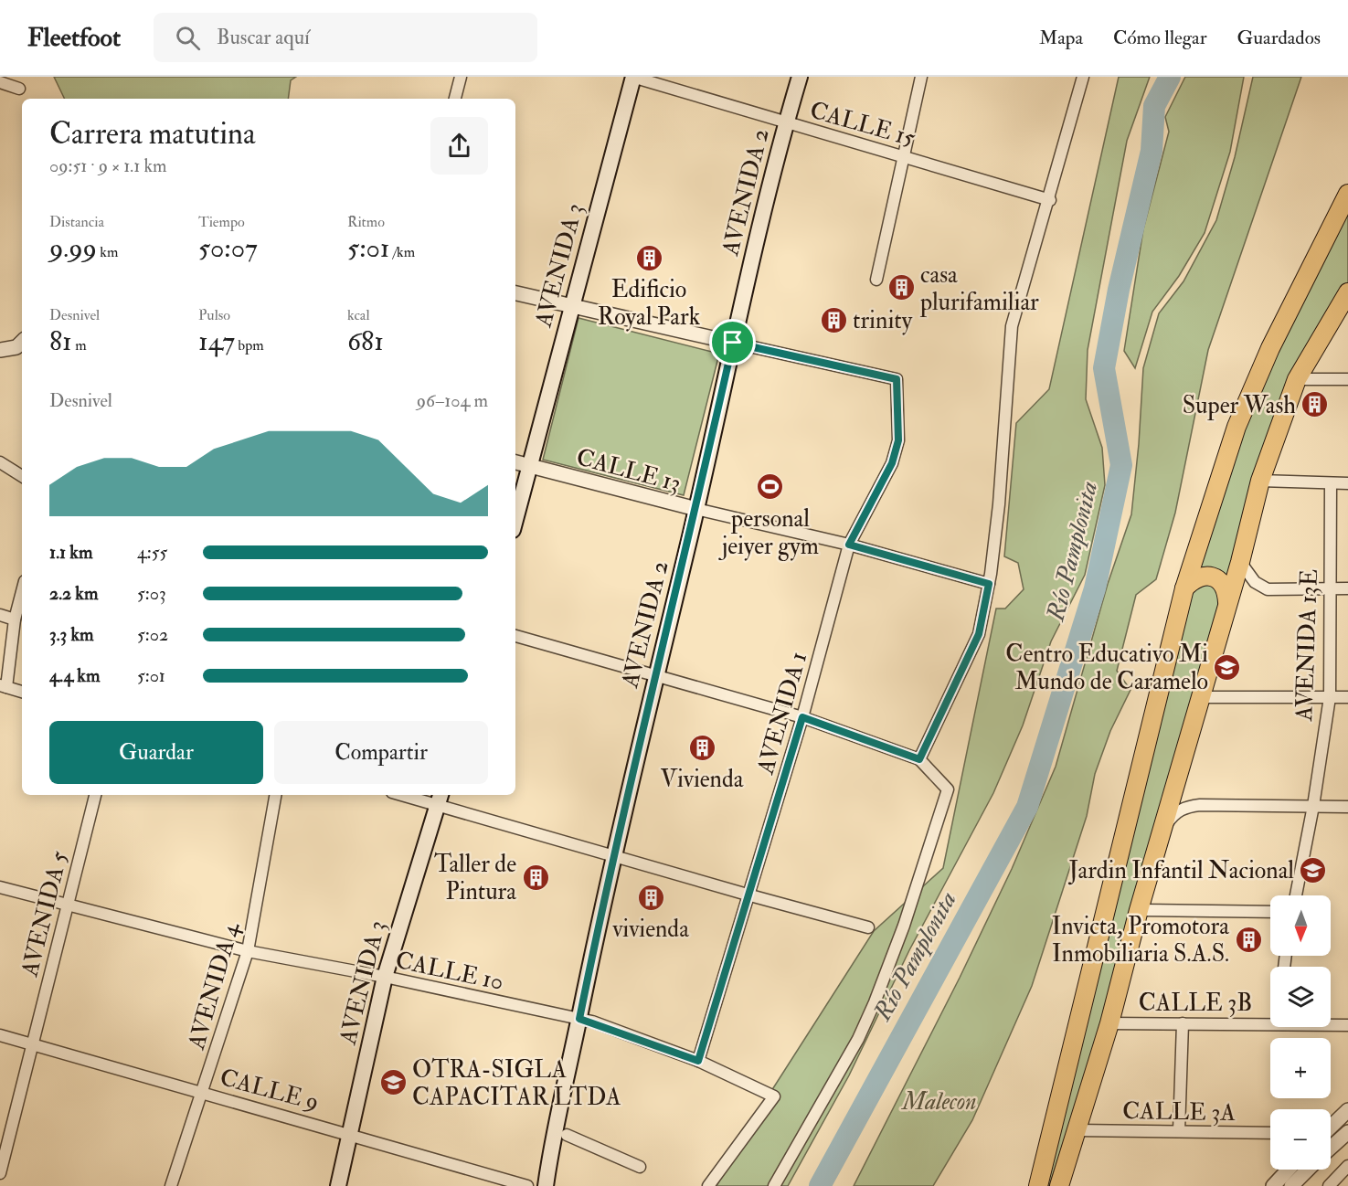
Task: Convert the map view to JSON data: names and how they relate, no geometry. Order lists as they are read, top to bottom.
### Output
{
  "streets": {
    "main road": ["AVENIDA 2", "AVENIDA 3"],
    "street": [
      "CALLE 15",
      "CALLE 13",
      "AVENIDA 13E",
      "AVENIDA 1",
      "AVENIDA 5",
      "CALLE 10",
      "AVENIDA 4",
      "CALLE 3B",
      "CALLE 9",
      "CALLE 3A"
    ]
  },
  "crossings": [
    ["CALLE 15", "AVENIDA 2"],
    ["CALLE 15", "AVENIDA 3"],
    ["AVENIDA 2", "CALLE 13"],
    ["AVENIDA 2", "AVENIDA 1"],
    ["AVENIDA 2", "CALLE 10"],
    ["AVENIDA 3", "CALLE 13"],
    ["AVENIDA 3", "CALLE 10"],
    ["AVENIDA 3", "CALLE 9"],
    ["CALLE 13", "AVENIDA 1"],
    ["AVENIDA 1", "CALLE 10"],
    ["AVENIDA 5", "CALLE 10"],
    ["AVENIDA 5", "CALLE 9"],
    ["CALLE 10", "AVENIDA 4"],
    ["AVENIDA 4", "CALLE 9"]
  ],
  "water": ["Río Pamplonita"],
  "parks": ["Malecon"],
  "places": {
    "building": [
      "Edificio Royal Park",
      "casa plurifamiliar",
      "trinity",
      "Super Wash",
      "Vivienda",
      "Taller de Pintura",
      "vivienda",
      "Invicta, Promotora Inmobiliaria S.A.S."
    ],
    "sports": ["personal jeiyer gym"],
    "school or university": ["Centro Educativo Mi Mundo de Caramelo", "Jardin Infantil Nacional", "OTRA-SIGLA CAPACITAR LTDA"]
  },
  "north": "bottom",
  "page": {
    "header": "Fleetfoot",
    "search": "Buscar aquí",
    "nav": ["Mapa", "Cómo llegar", "Guardados"],
    "heading": ["Carrera matutina", "09:51 · 9 × 1.1 km"],
    "stats": [
      ["Distancia", "9.99 km"],
      ["Tiempo", "50:07"],
      ["Ritmo", "5:01 /km"],
      ["Desnivel", "81 m"],
      ["Pulso", "147 bpm"],
      ["kcal", "681"]
    ],
    "chart": ["Desnivel", "96–104 m"],
    "list": [
      {
        "name": "1.1 km",
        "note": "4:55"
      },
      {
        "name": "2.2 km",
        "note": "5:03"
      },
      {
        "name": "3.3 km",
        "note": "5:02"
      },
      {
        "name": "4.4 km",
        "note": "5:01"
      }
    ],
    "buttons": ["Guardar", "Compartir"],
    "map_buttons": ["+", "−"]
  }
}
